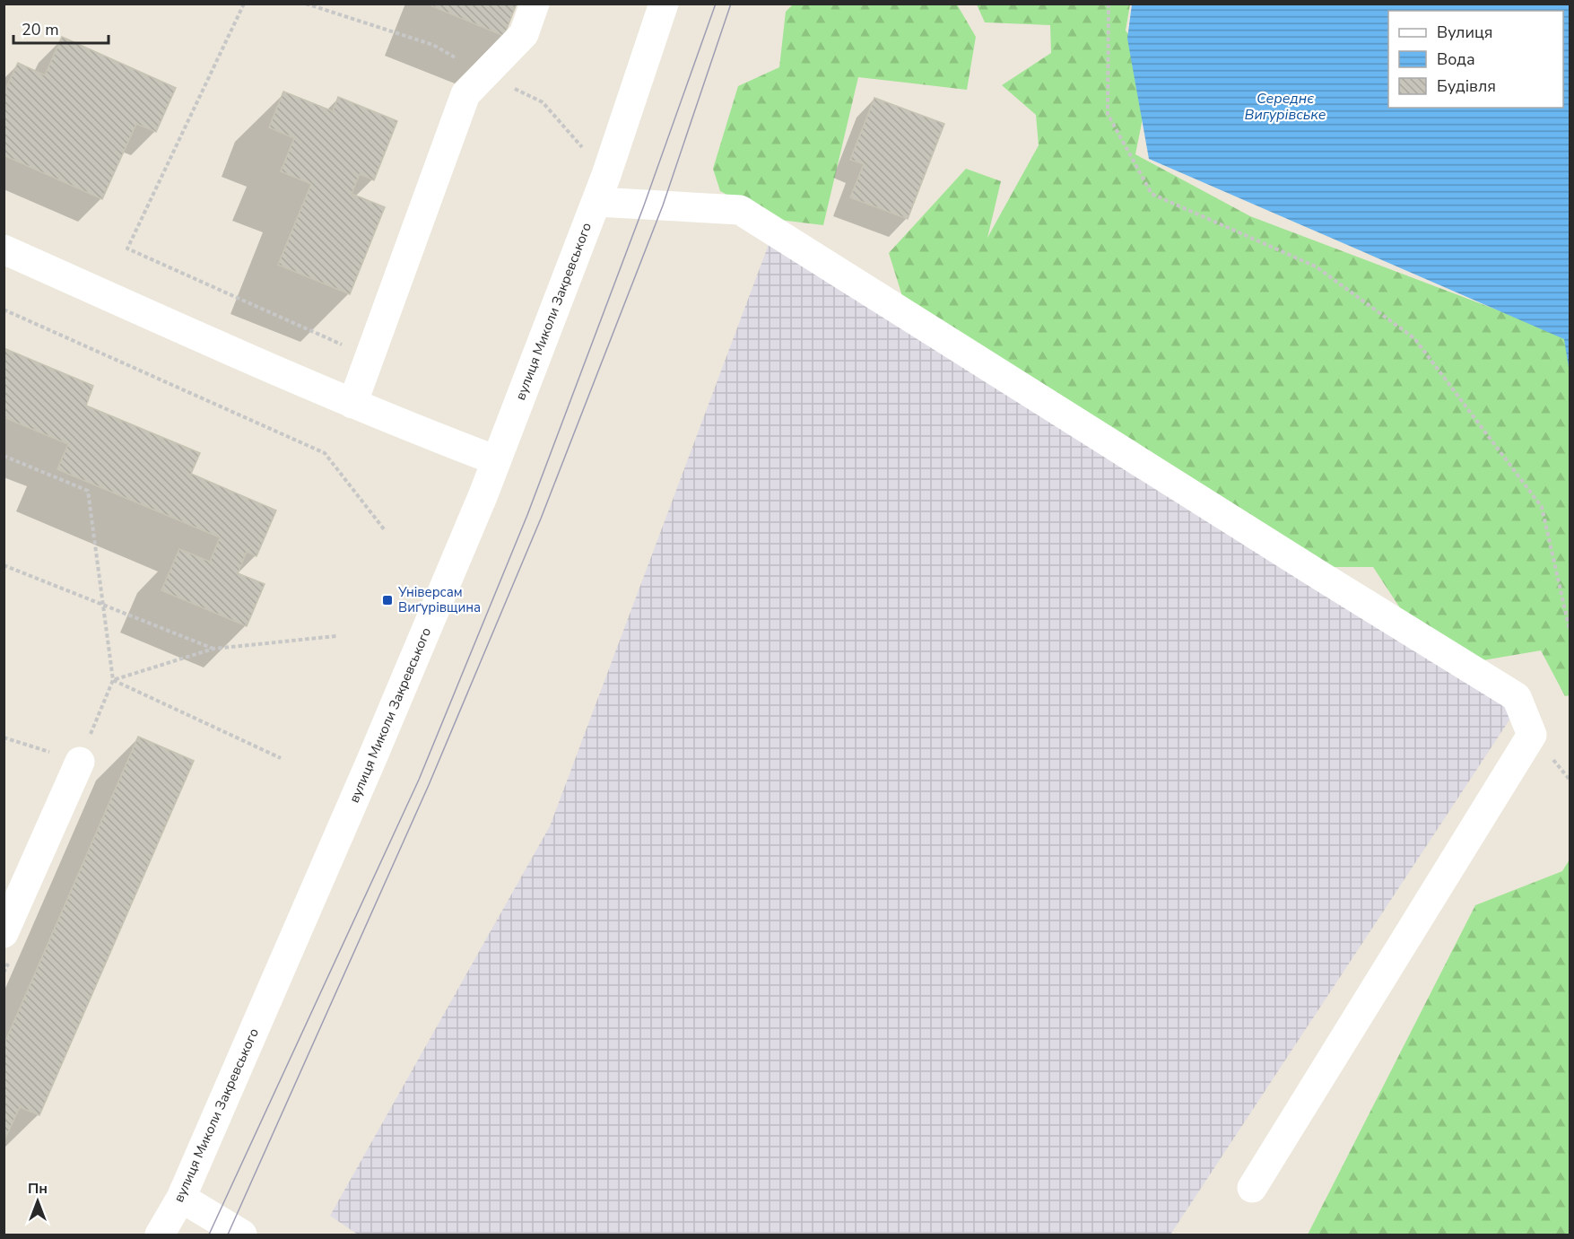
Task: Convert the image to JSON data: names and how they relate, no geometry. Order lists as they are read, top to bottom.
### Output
{
  "streets": {
    "street": ["вулиця Миколи Закревського"]
  },
  "water": ["Середнє Вигурівське"],
  "places": {
    "transit": ["Універсам Виґурівщина"]
  },
  "legend": ["Вулиця", "Вода", "Будівля"],
  "scale_bar": "20 m",
  "north": "top"
}
